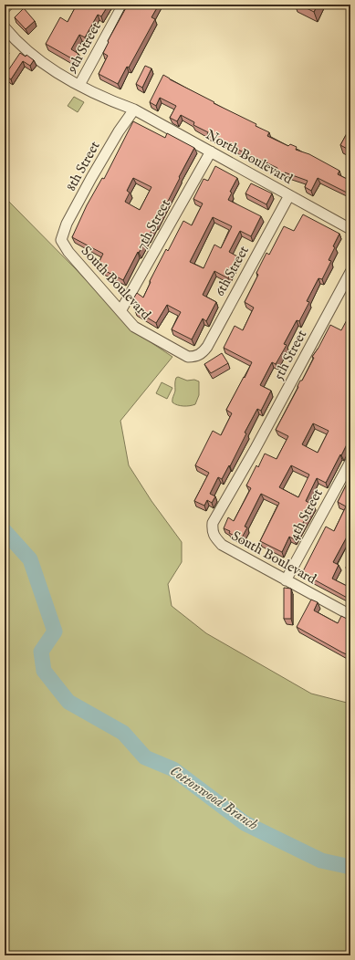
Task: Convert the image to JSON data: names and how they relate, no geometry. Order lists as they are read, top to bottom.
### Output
{
  "streets": {
    "street": [
      "9th Street",
      "North Boulevard",
      "8th Street",
      "7th Street",
      "6th Street",
      "South Boulevard",
      "5th Street",
      "4th Street"
    ]
  },
  "crossings": [
    ["9th Street", "North Boulevard"],
    ["North Boulevard", "8th Street"],
    ["North Boulevard", "7th Street"],
    ["North Boulevard", "6th Street"],
    ["8th Street", "South Boulevard"],
    ["7th Street", "South Boulevard"],
    ["6th Street", "South Boulevard"],
    ["South Boulevard", "5th Street"],
    ["South Boulevard", "4th Street"]
  ],
  "water": ["Cottonwood Branch"]
}
